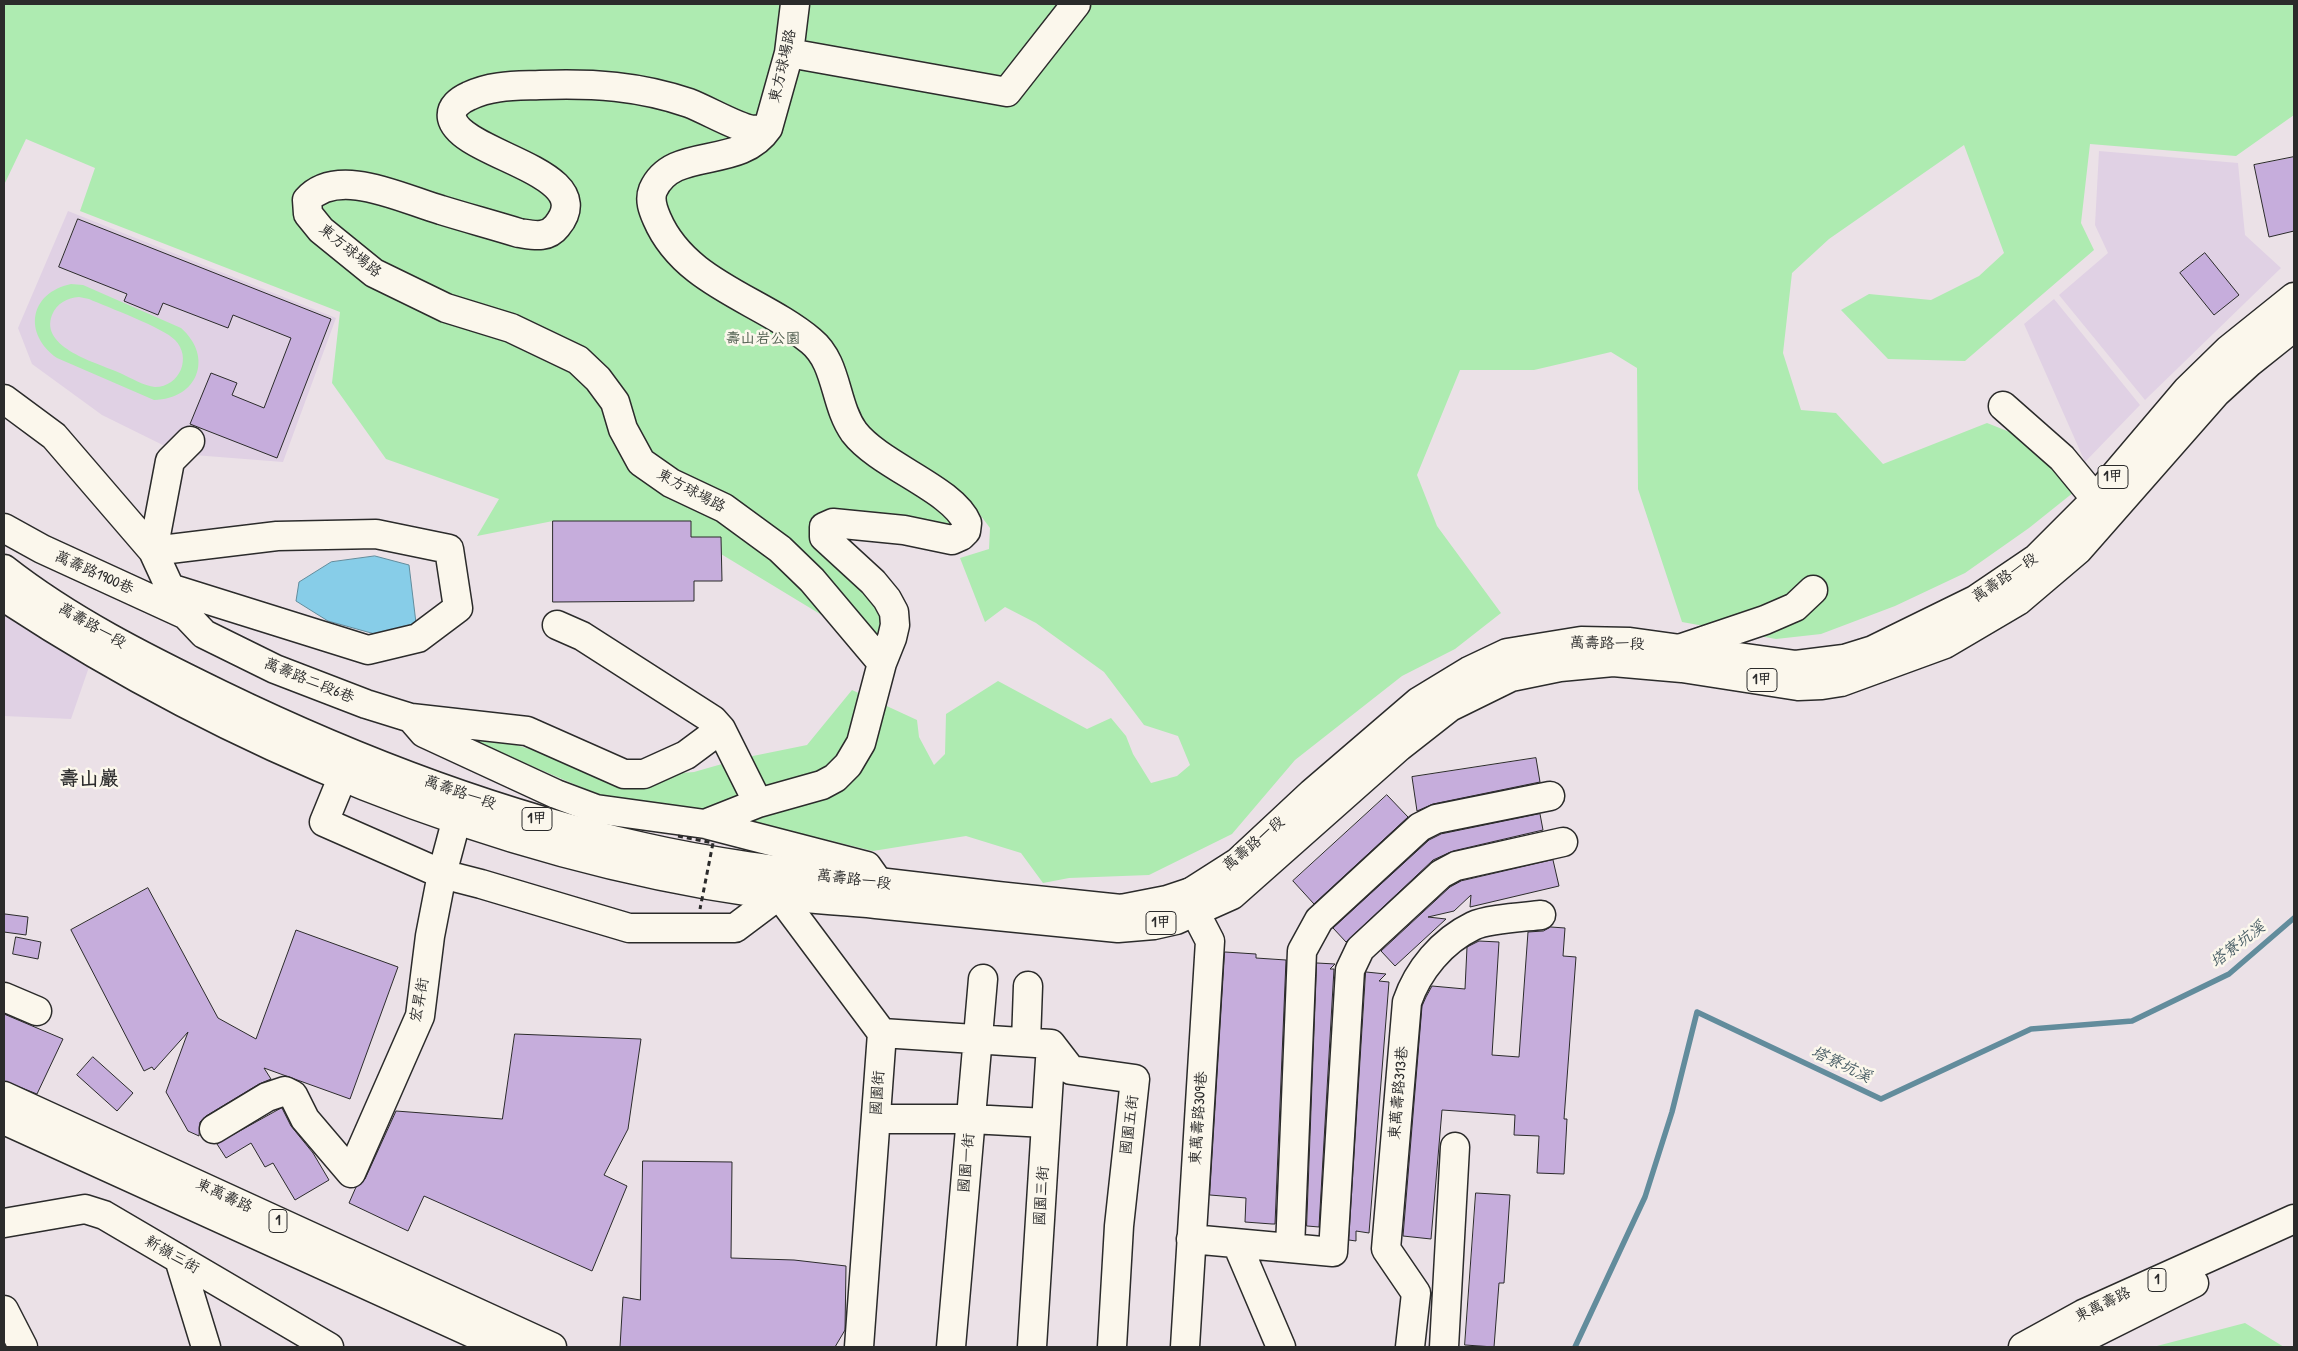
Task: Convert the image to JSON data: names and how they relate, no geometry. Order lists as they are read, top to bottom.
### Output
{
  "streets": {
    "street": [
      "東方球場路",
      "1甲",
      "萬壽路1900巷",
      "萬壽路一段",
      "萬壽路二段6巷",
      "宏昇街",
      "國園街",
      "東萬壽路313巷",
      "東萬壽路309巷",
      "國園五街",
      "國園一街",
      "東萬壽路",
      "國園三街",
      "1",
      "新嶺三街"
    ]
  },
  "crossings": [
    ["東方球場路", "萬壽路二段6巷"],
    ["萬壽路1900巷", "萬壽路二段6巷"],
    ["萬壽路一段", "宏昇街"],
    ["萬壽路一段", "東萬壽路309巷"],
    ["國園五街", "國園三街"]
  ],
  "districts": ["壽山巖"],
  "water": ["塔寮坑溪"],
  "parks": ["壽山岩公園"]
}
